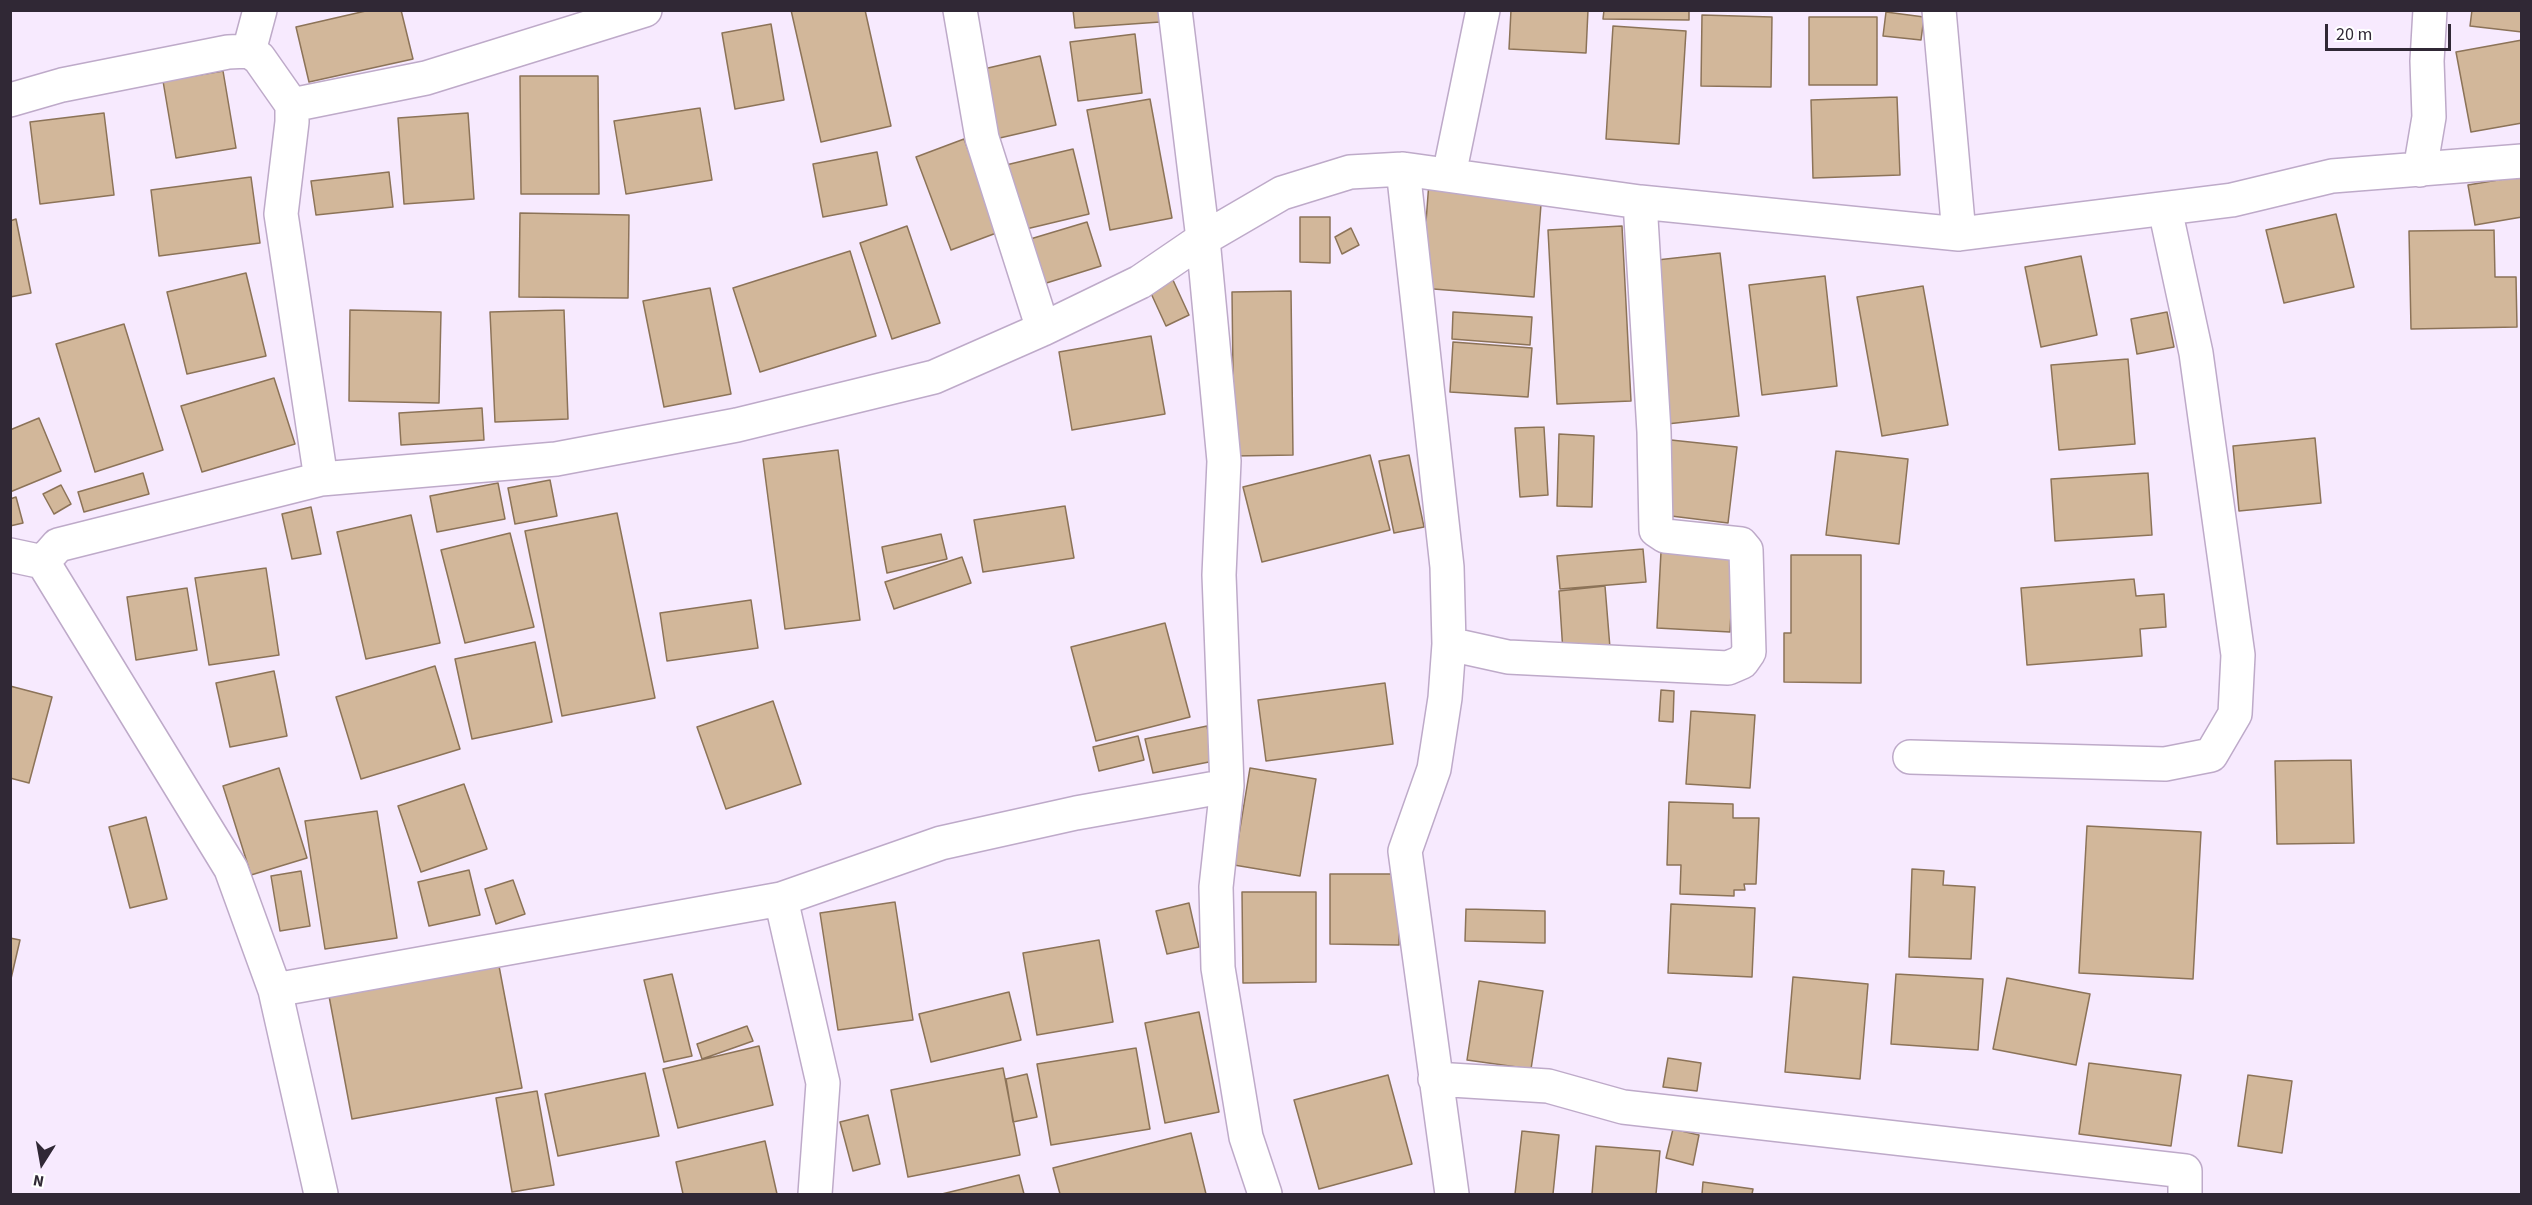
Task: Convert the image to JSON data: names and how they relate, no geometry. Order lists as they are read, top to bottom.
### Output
{
  "scale_bar": "20 m",
  "north": "bottom"
}
